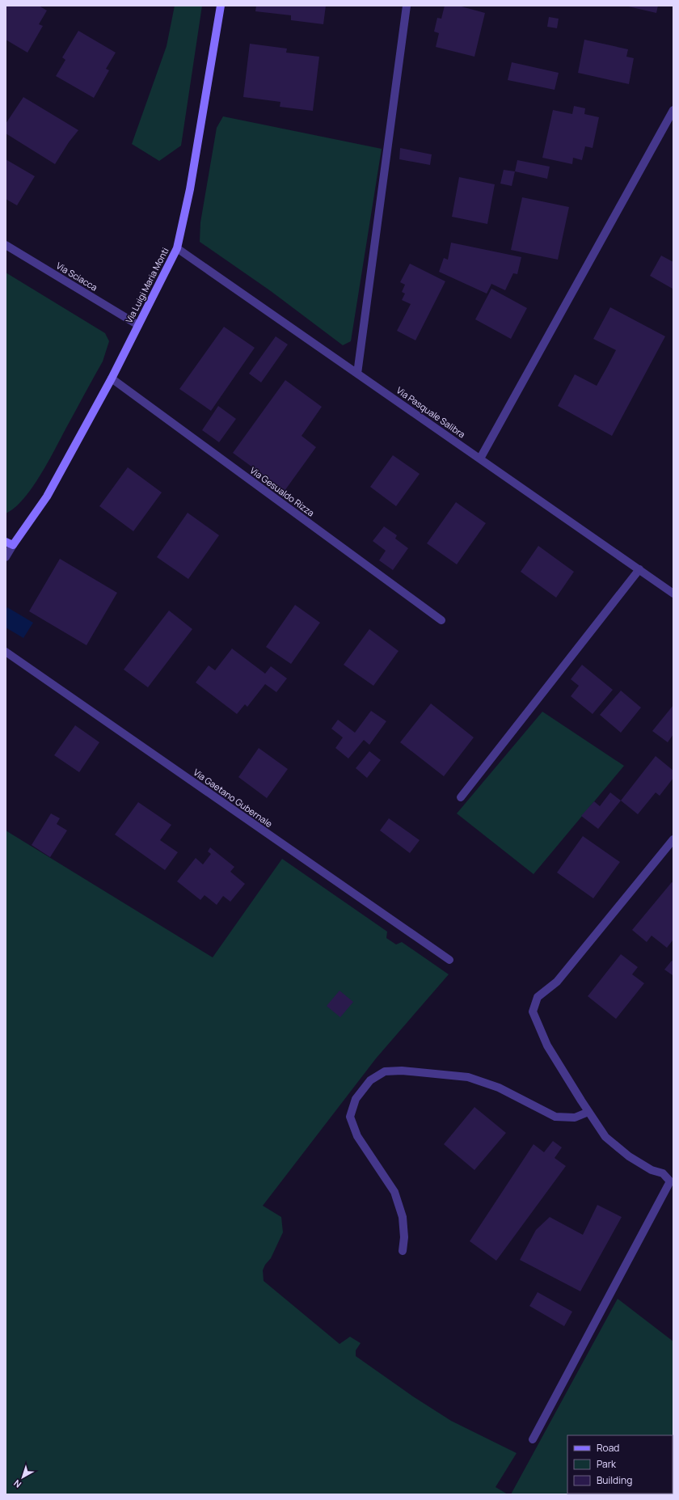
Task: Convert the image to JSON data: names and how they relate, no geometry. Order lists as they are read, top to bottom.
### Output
{
  "streets": {
    "street": [
      "Via Sciacca",
      "Via Luigi Maria Monti",
      "Via Pasquale Salibra",
      "Via Gesualdo Rizza",
      "Via Gaetano Gubernale"
    ]
  },
  "crossings": [
    ["Via Sciacca", "Via Luigi Maria Monti"],
    ["Via Luigi Maria Monti", "Via Pasquale Salibra"],
    ["Via Luigi Maria Monti", "Via Gesualdo Rizza"]
  ],
  "legend": ["Road", "Park", "Building"],
  "north": "bottom left"
}
